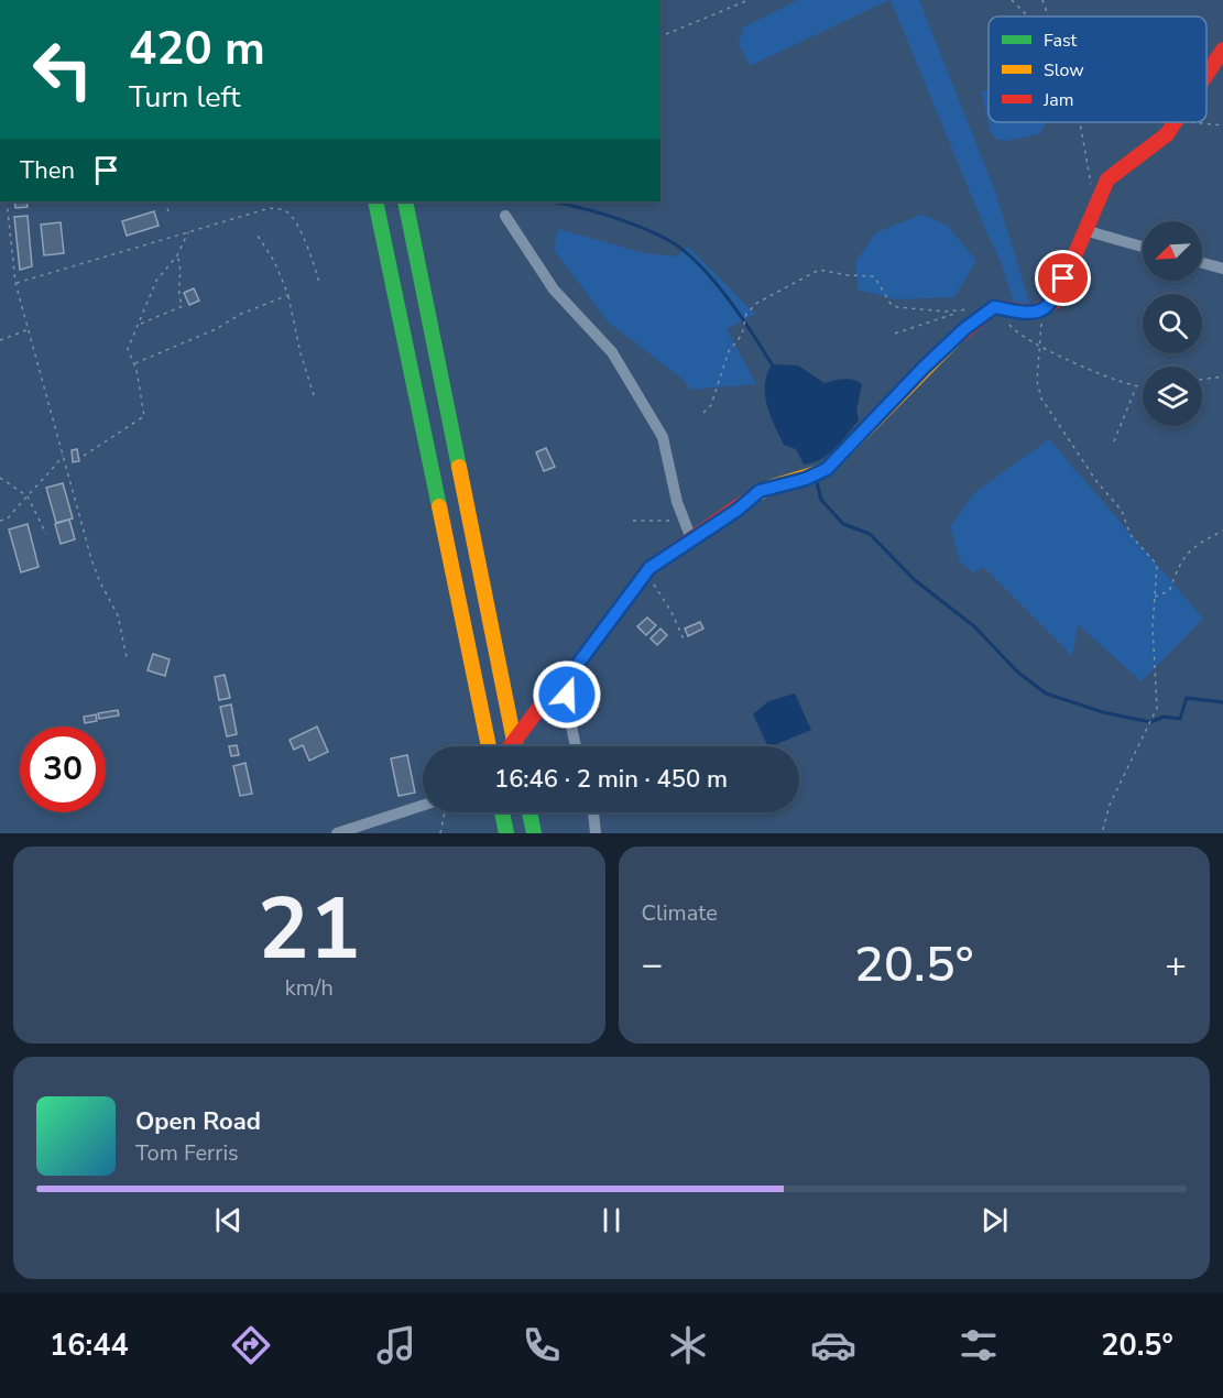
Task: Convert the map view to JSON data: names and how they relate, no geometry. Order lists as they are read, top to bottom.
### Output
{
  "legend": ["Fast", "Slow", "Jam"],
  "north": "bottom left",
  "page": {
    "turn": ["420 m", "Turn left"],
    "then": "Then",
    "limit": "30",
    "trip": "16:46 · 2 min · 450 m",
    "tile": [
      ["21", "km/h"],
      "Climate"
    ],
    "heat": ["−", "20.5°", "+"],
    "song": ["Open Road", "Tom Ferris"],
    "tabs": ["16:44", "20.5°"]
  }
}
